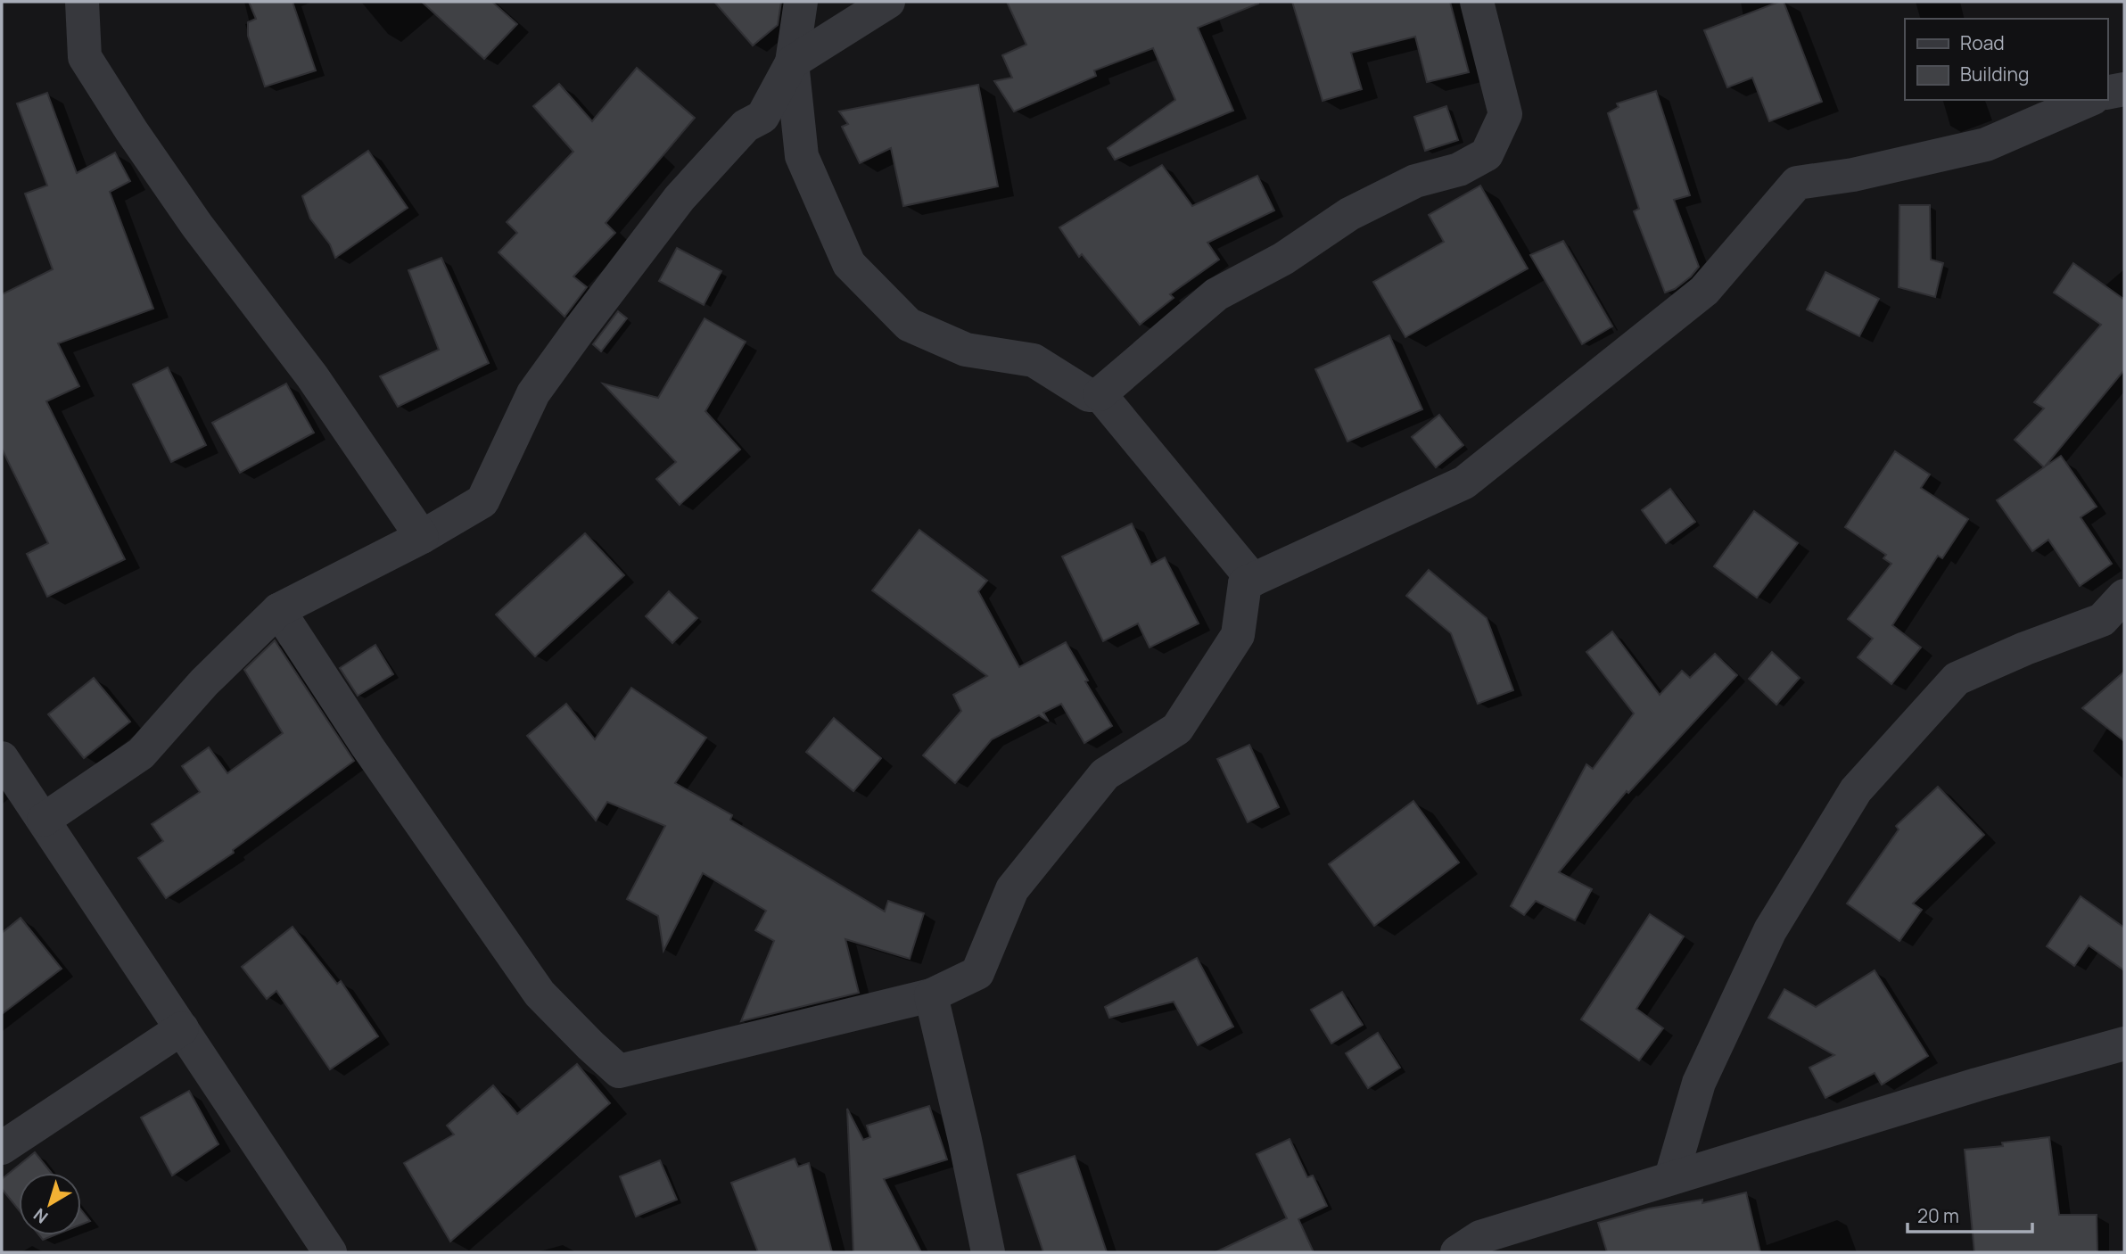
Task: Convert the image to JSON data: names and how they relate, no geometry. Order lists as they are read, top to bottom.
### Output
{
  "legend": ["Road", "Building"],
  "scale_bar": "20 m",
  "north": "bottom left"
}
